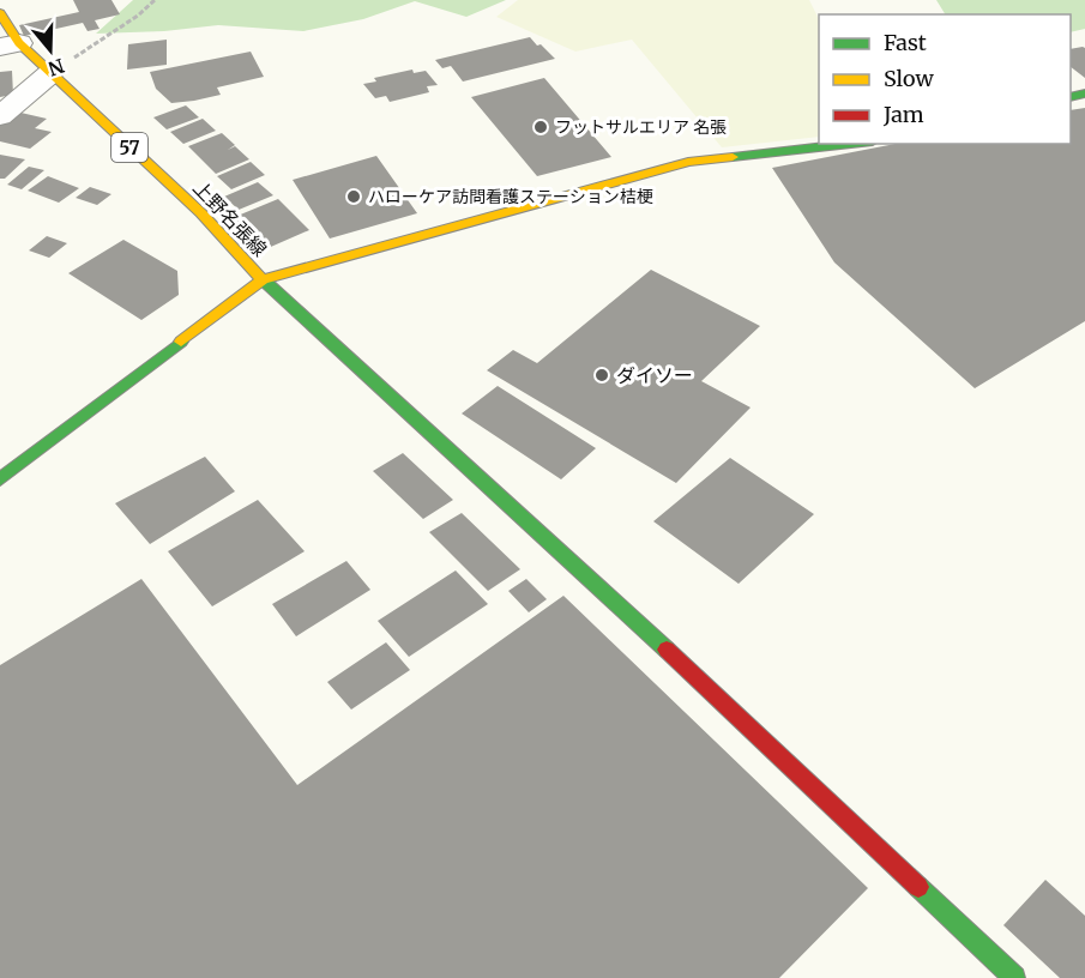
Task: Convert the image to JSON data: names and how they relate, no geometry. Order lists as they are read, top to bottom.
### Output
{
  "streets": {
    "street": ["57", "上野名張線"]
  },
  "places": ["フットサルエリア 名張", "ハローケア訪問看護ステーション桔梗", "ダイソー"],
  "legend": ["Fast", "Slow", "Jam"],
  "north": "bottom"
}
